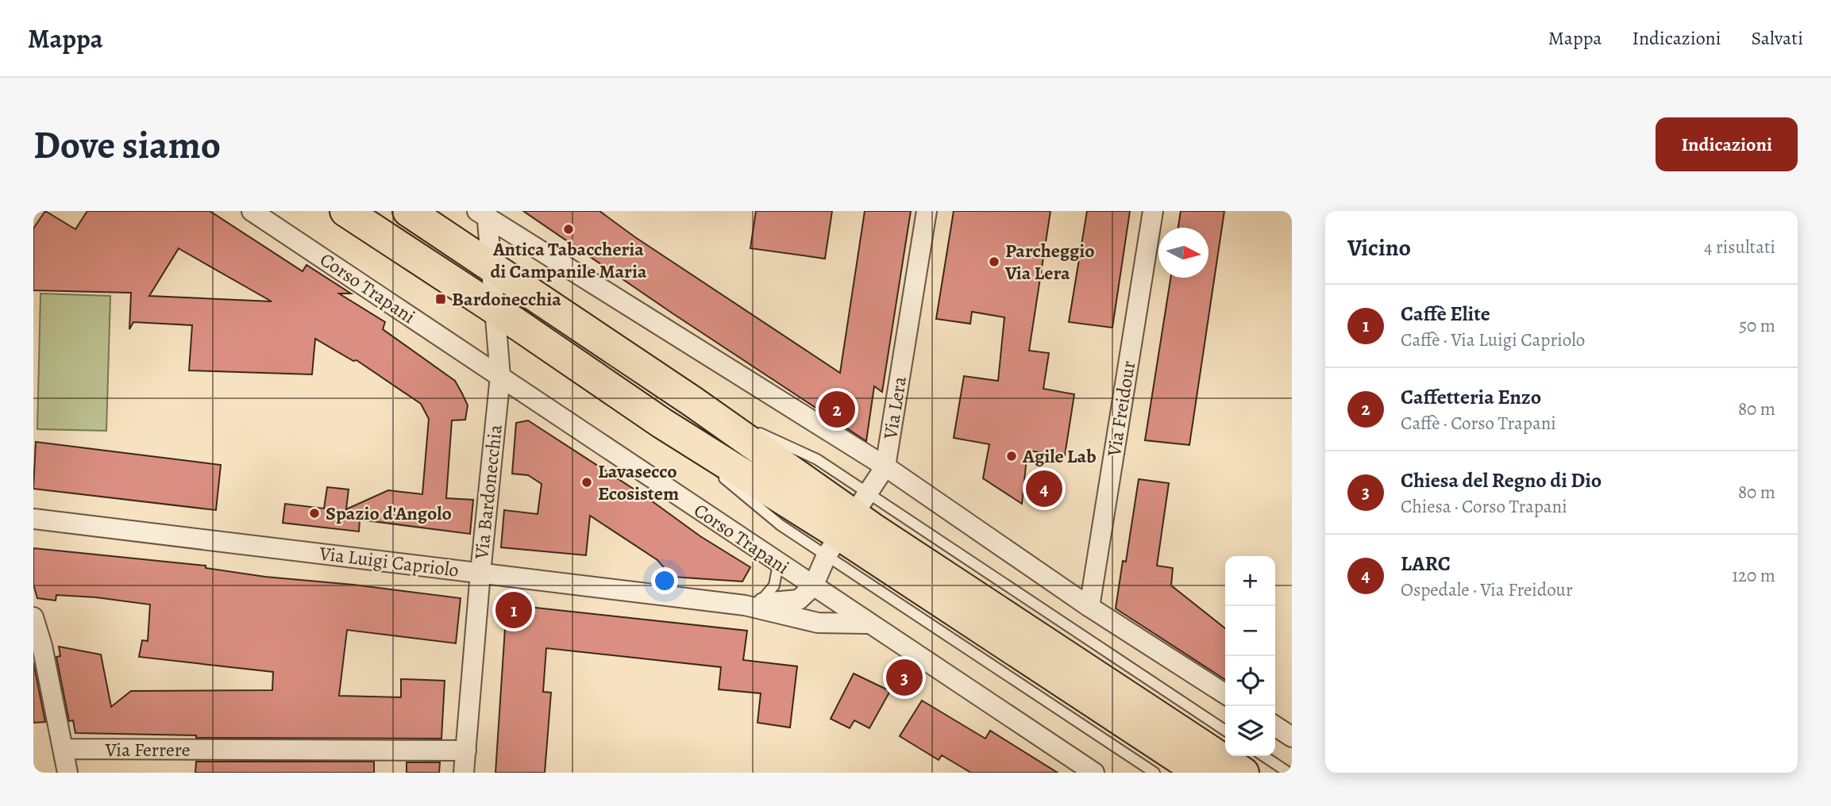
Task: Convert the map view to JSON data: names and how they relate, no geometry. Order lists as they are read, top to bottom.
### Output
{
  "streets": {
    "main road": ["Corso Trapani"],
    "street": [
      "Via Lera",
      "Via Freidour",
      "Via Bardonecchia",
      "Via Luigi Capriolo",
      "Via Ferrere"
    ]
  },
  "crossings": [
    ["Corso Trapani", "Via Lera"],
    ["Corso Trapani", "Via Bardonecchia"],
    ["Corso Trapani", "Via Luigi Capriolo"],
    ["Via Lera", "Via Luigi Capriolo"],
    ["Via Bardonecchia", "Via Luigi Capriolo"],
    ["Via Bardonecchia", "Via Ferrere"]
  ],
  "places": {
    "other": [
      "Antica Tabaccheria di Campanile Maria",
      "Parcheggio Via Lera",
      "Agile Lab",
      "Lavasecco Ecosistem",
      "Spazio d'Angolo"
    ],
    "transit": ["Bardonecchia"]
  },
  "north": "right",
  "page": {
    "header": "Mappa",
    "nav": ["Mappa", "Indicazioni", "Salvati"],
    "buttons": "Indicazioni",
    "title": "Dove siamo",
    "heading": ["Vicino", "4 risultati"],
    "list": [
      {
        "mark": "1",
        "name": "Caffè Elite",
        "note": "Caffè · Via Luigi Capriolo",
        "value": "50 m"
      },
      {
        "mark": "2",
        "name": "Caffetteria Enzo",
        "note": "Caffè · Corso Trapani",
        "value": "80 m"
      },
      {
        "mark": "3",
        "name": "Chiesa del Regno di Dio",
        "note": "Chiesa · Corso Trapani",
        "value": "80 m"
      },
      {
        "mark": "4",
        "name": "LARC",
        "note": "Ospedale · Via Freidour",
        "value": "120 m"
      }
    ],
    "pins": [
      "2",
      "4",
      "1",
      "3"
    ],
    "map_buttons": ["+", "−"]
  }
}
